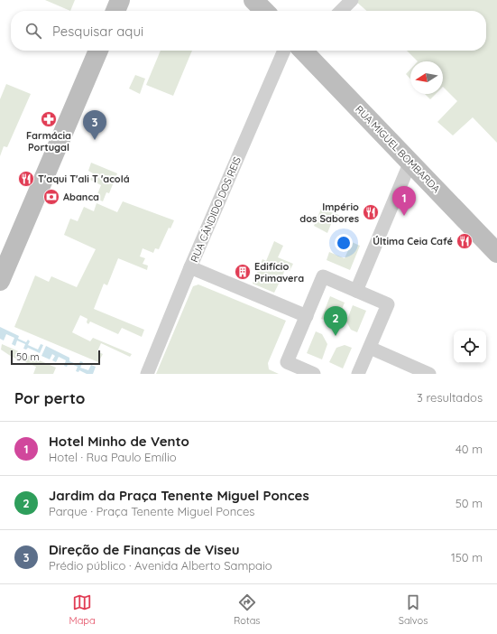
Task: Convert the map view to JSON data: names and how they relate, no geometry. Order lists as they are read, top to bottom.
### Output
{
  "streets": {
    "main road": ["RUA MIGUEL BOMBARDA"],
    "street": ["RUA CÂNDIDO DOS REIS"]
  },
  "places": {
    "pharmacy": ["Farmácia Portugal"],
    "restaurant": ["T'aqui T'ali T 'acolá", "Império dos Sabores", "Última Ceia Café"],
    "bank": ["Abanca"],
    "building": ["Edifício Primavera"]
  },
  "scale_bar": "50 m",
  "north": "left",
  "page": {
    "search": "Pesquisar aqui",
    "pins": ["3", "1", "2"],
    "scale": "50 m",
    "heading": ["Por perto", "3 resultados"],
    "list": [
      {
        "mark": "1",
        "name": "Hotel Minho de Vento",
        "note": "Hotel · Rua Paulo Emílio",
        "value": "40 m"
      },
      {
        "mark": "2",
        "name": "Jardim da Praça Tenente Miguel Ponces",
        "note": "Parque · Praça Tenente Miguel Ponces",
        "value": "50 m"
      },
      {
        "mark": "3",
        "name": "Direção de Finanças de Viseu",
        "note": "Prédio público · Avenida Alberto Sampaio",
        "value": "150 m"
      }
    ],
    "nav": ["Mapa", "Rotas", "Salvos"]
  }
}
